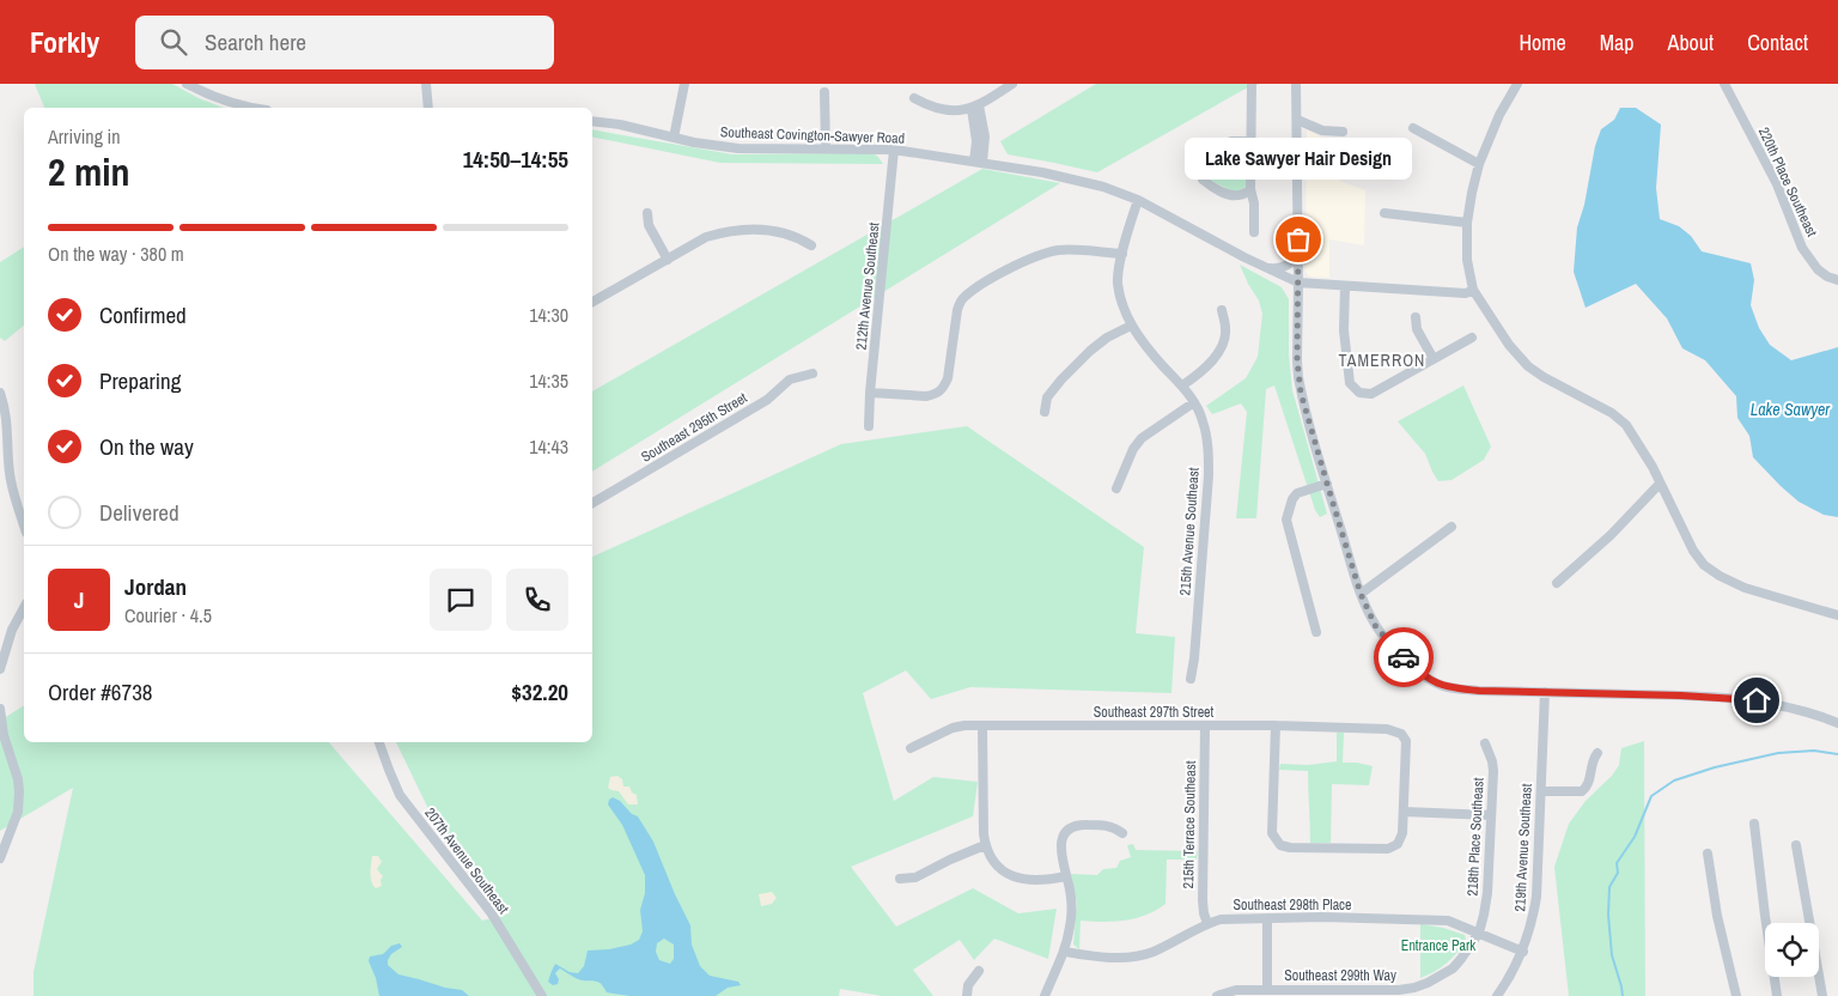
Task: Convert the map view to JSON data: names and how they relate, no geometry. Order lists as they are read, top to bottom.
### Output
{
  "streets": {
    "street": [
      "Southeast Covington-Sawyer Road",
      "220th Place Southeast",
      "212th Avenue Southeast",
      "Southeast 295th Street",
      "215th Avenue Southeast",
      "Southeast 297th Street",
      "215th Terrace Southeast",
      "218th Place Southeast",
      "219th Avenue Southeast",
      "207th Avenue Southeast",
      "Southeast 298th Place",
      "Southeast 299th Way"
    ]
  },
  "crossings": [
    ["Southeast Covington-Sawyer Road", "212th Avenue Southeast"],
    ["Southeast Covington-Sawyer Road", "215th Avenue Southeast"],
    ["Southeast 297th Street", "215th Terrace Southeast"],
    ["215th Terrace Southeast", "Southeast 298th Place"],
    ["218th Place Southeast", "Southeast 298th Place"],
    ["218th Place Southeast", "Southeast 299th Way"],
    ["219th Avenue Southeast", "Southeast 298th Place"],
    ["Southeast 298th Place", "Southeast 299th Way"]
  ],
  "districts": ["TAMERRON"],
  "water": ["Lake Sawyer"],
  "parks": ["Entrance Park"],
  "places": ["Lake Sawyer Hair Design"],
  "page": {
    "header": "Forkly",
    "search": "Search here",
    "nav": [
      "Home",
      "Map",
      "About",
      "Contact"
    ],
    "heading": ["2 min", "Arriving in", "14:50–14:55"],
    "panel": [
      "Jordan",
      "Courier · 4.5",
      "Order #6738",
      "$32.20"
    ],
    "bubble": "Lake Sawyer Hair Design",
    "bar": "On the way · 380 m",
    "list": [
      ["Confirmed", "14:30"],
      ["Preparing", "14:35"],
      ["On the way", "14:43"],
      "Delivered"
    ],
    "round": "J"
  }
}
